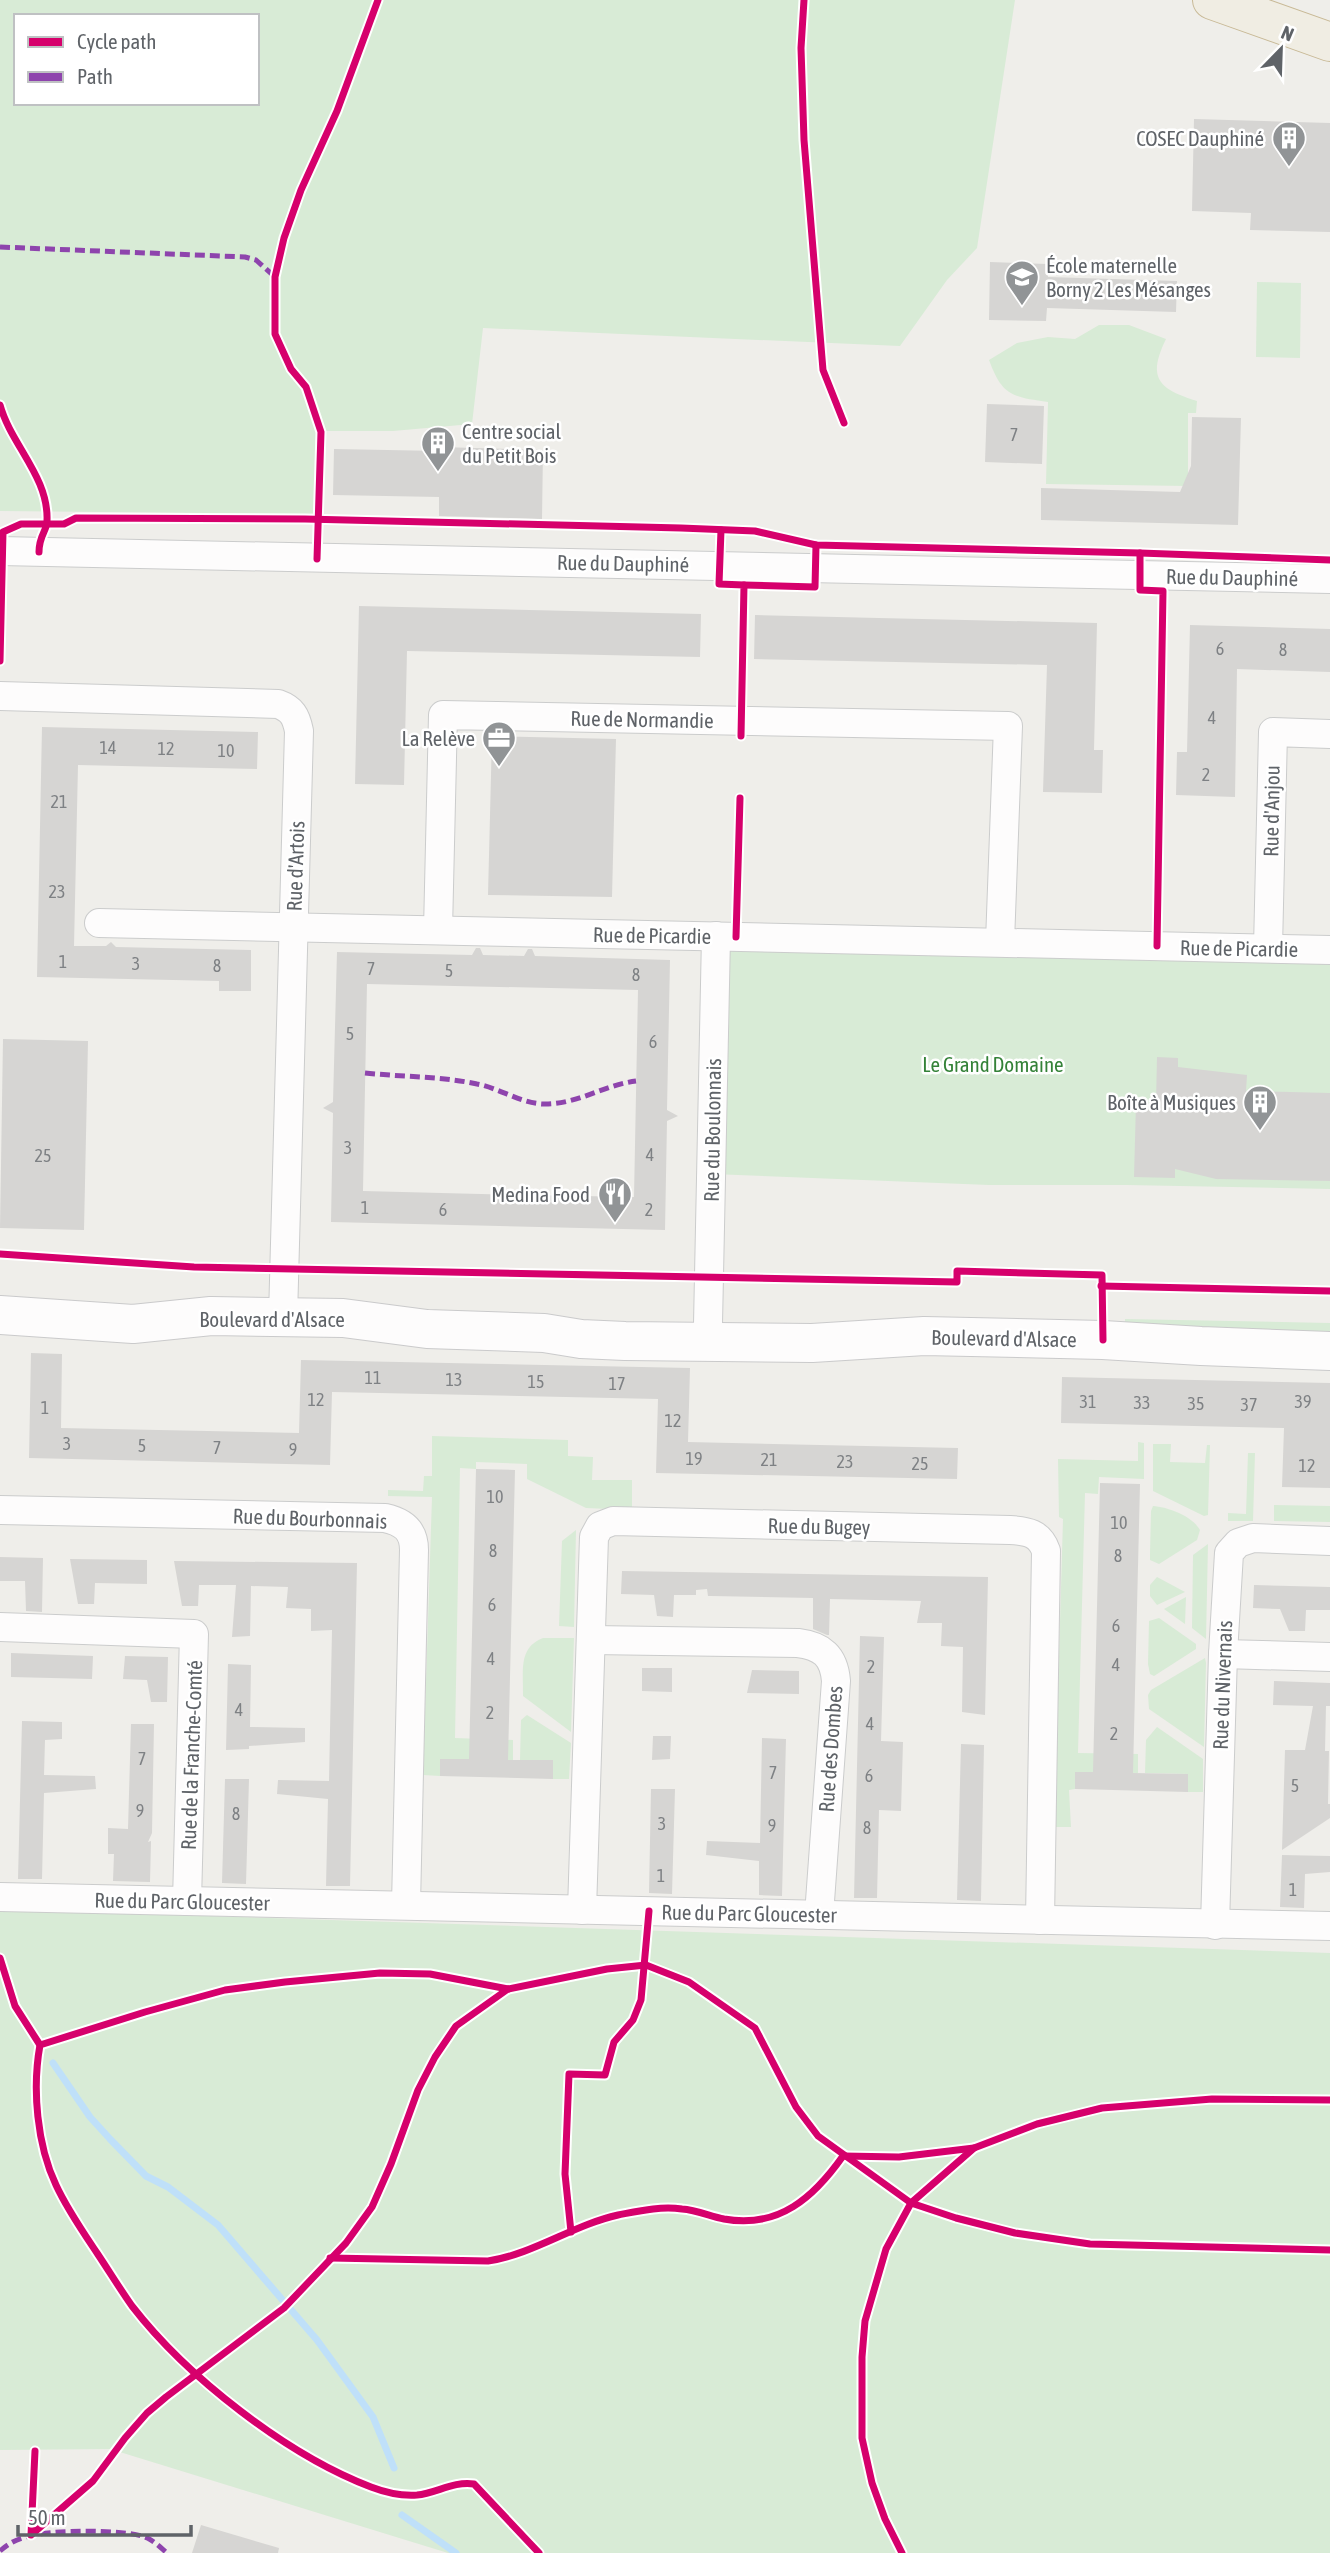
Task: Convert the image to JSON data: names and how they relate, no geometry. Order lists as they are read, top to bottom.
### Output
{
  "streets": {
    "street": [
      "Rue du Dauphiné",
      "Rue de Normandie",
      "Rue d'Anjou",
      "Rue d'Artois",
      "Rue de Picardie",
      "Rue du Boulonnais",
      "Boulevard d'Alsace",
      "Rue du Bourbonnais",
      "Rue du Bugey",
      "Rue du Nivernais",
      "Rue des Dombes",
      "Rue de la Franche-Comté",
      "Rue du Parc Gloucester"
    ]
  },
  "crossings": [
    ["Rue de Normandie", "Rue de Picardie"],
    ["Rue d'Anjou", "Rue de Picardie"],
    ["Rue d'Artois", "Rue de Picardie"],
    ["Rue d'Artois", "Boulevard d'Alsace"],
    ["Rue de Picardie", "Rue du Boulonnais"],
    ["Rue du Boulonnais", "Boulevard d'Alsace"],
    ["Rue du Bourbonnais", "Rue du Parc Gloucester"],
    ["Rue du Bugey", "Rue des Dombes"],
    ["Rue du Bugey", "Rue du Parc Gloucester"],
    ["Rue du Nivernais", "Rue du Parc Gloucester"],
    ["Rue des Dombes", "Rue du Parc Gloucester"],
    ["Rue de la Franche-Comté", "Rue du Parc Gloucester"]
  ],
  "parks": ["Le Grand Domaine"],
  "places": {
    "building": ["COSEC Dauphiné", "Centre social du Petit Bois", "Boîte à Musiques"],
    "school or university": ["École maternelle Borny 2 Les Mésanges"],
    "office": ["La Relève"],
    "restaurant": ["Medina Food"]
  },
  "house_numbers": [
    "7",
    "6",
    "8",
    "4",
    "14",
    "12",
    "10",
    "2",
    "21",
    "23",
    "1",
    "3",
    "8",
    "7",
    "5",
    "8",
    "5",
    "6",
    "3",
    "4",
    "25",
    "1",
    "6",
    "2",
    "11",
    "13",
    "15",
    "17",
    "12",
    "31",
    "39",
    "33",
    "35",
    "37",
    "1",
    "12",
    "3",
    "5",
    "7",
    "9",
    "19",
    "21",
    "23",
    "25",
    "12",
    "10",
    "10",
    "8",
    "8",
    "6",
    "6",
    "4",
    "4",
    "2",
    "4",
    "2",
    "4",
    "2",
    "7",
    "7",
    "6",
    "5",
    "9",
    "8",
    "3",
    "9",
    "8",
    "1",
    "1"
  ],
  "legend": ["Cycle path", "Path"],
  "scale_bar": "50 m",
  "north": "top right"
}
